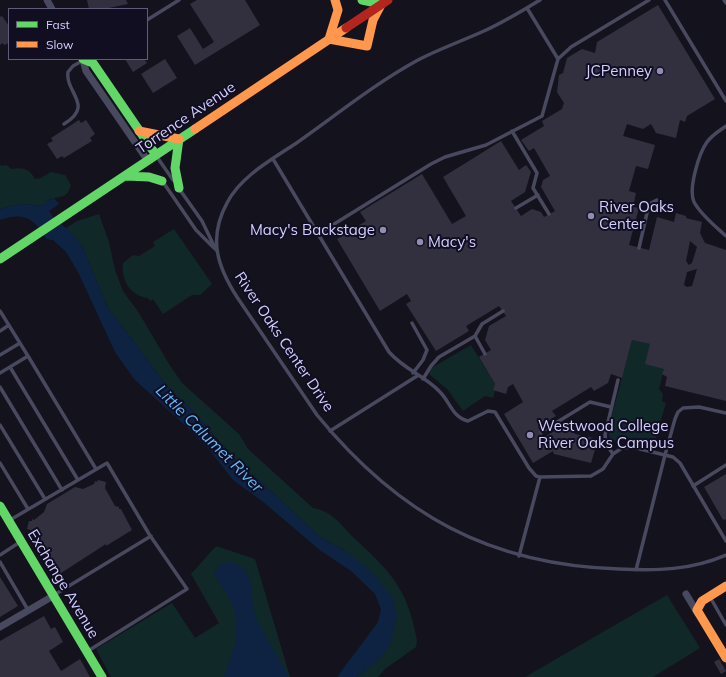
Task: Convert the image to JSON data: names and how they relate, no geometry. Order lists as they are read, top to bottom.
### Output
{
  "streets": {
    "main road": ["Torrence Avenue", "Exchange Avenue"],
    "lane": ["River Oaks Center Drive"]
  },
  "water": ["Little Calumet River"],
  "places": [
    "JCPenney",
    "River Oaks Center",
    "Macy's Backstage",
    "Macy's",
    "Westwood College River Oaks Campus"
  ],
  "legend": ["Fast", "Slow"]
}
